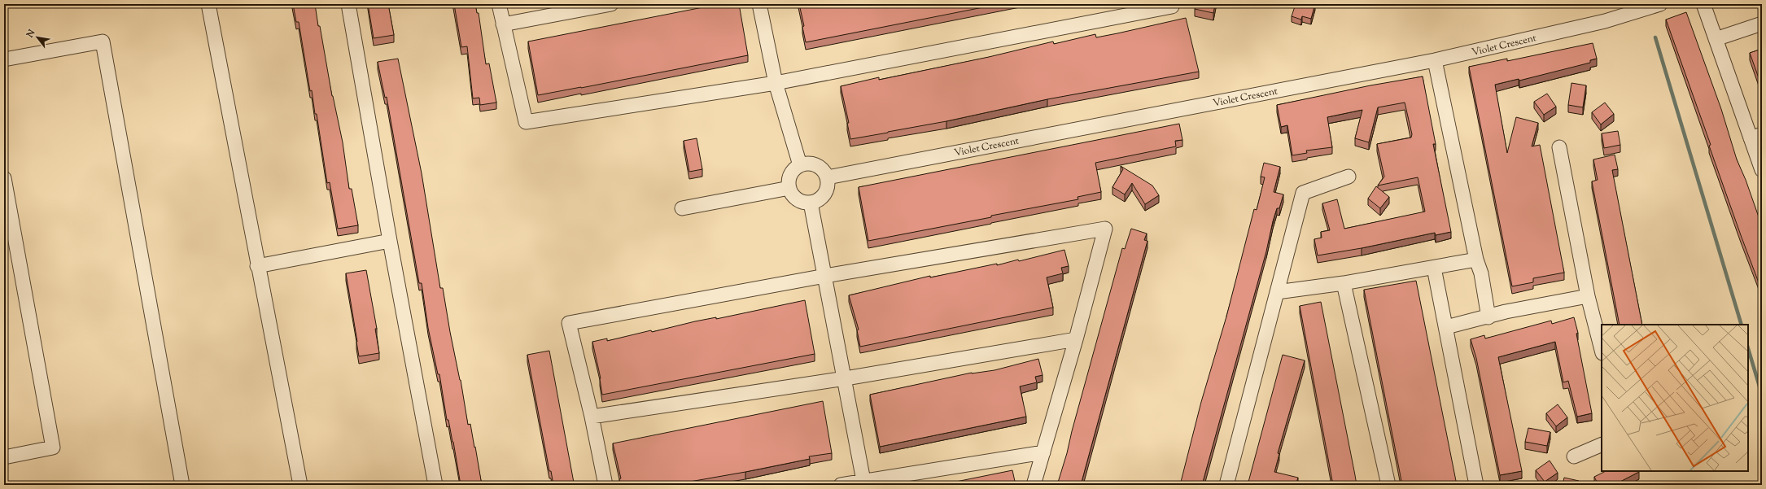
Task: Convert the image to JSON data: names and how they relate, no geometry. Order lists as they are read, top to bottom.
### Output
{
  "streets": {
    "street": ["Violet Crescent"]
  },
  "north": "top left"
}
